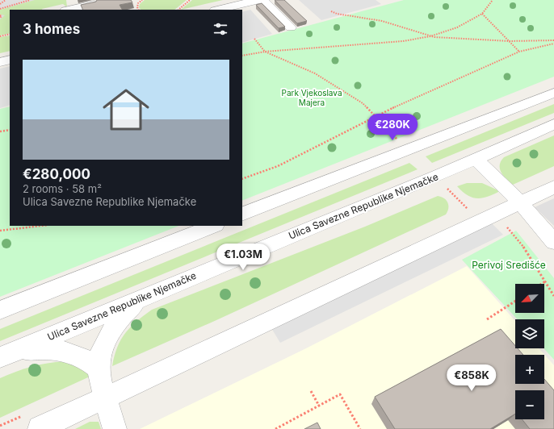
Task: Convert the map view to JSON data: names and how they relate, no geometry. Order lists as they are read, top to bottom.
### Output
{
  "streets": {
    "street": ["Ulica Savezne Republike Njemačke"]
  },
  "parks": ["Park Vjekoslava Majera", "Perivoj Središće"],
  "north": "bottom left",
  "page": {
    "heading": "3 homes",
    "list": [
      {
        "name": "€280,000",
        "note": "2 rooms · 58 m² · Ulica Savezne Republike Njemačke"
      }
    ],
    "price": ["€280K", "€1.03M", "€858K"],
    "map_buttons": ["+", "−"]
  }
}
